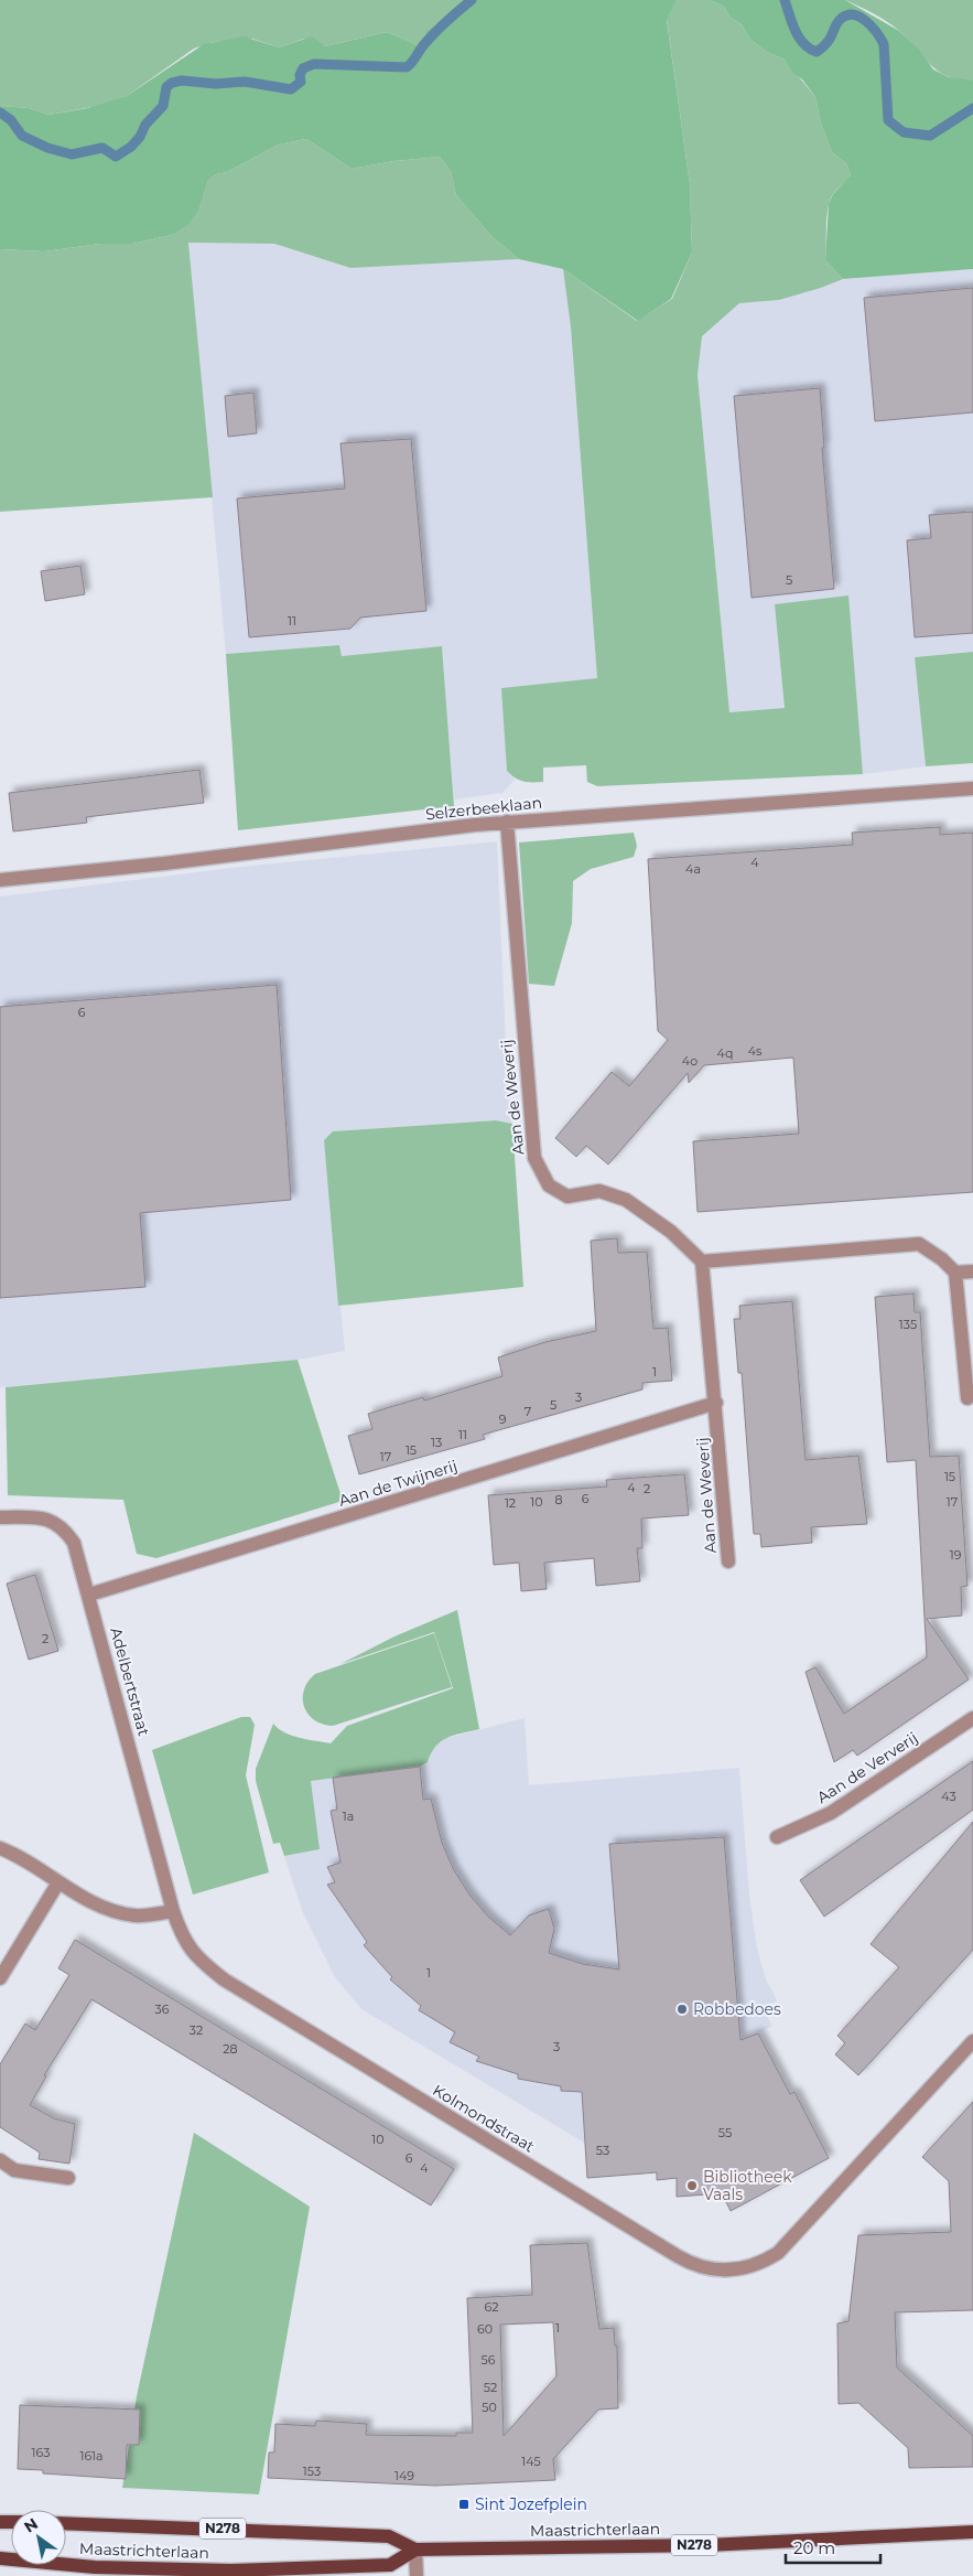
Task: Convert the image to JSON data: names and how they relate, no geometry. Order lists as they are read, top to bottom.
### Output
{
  "streets": {
    "main road": ["N278", "Maastrichterlaan"],
    "street": [
      "Selzerbeeklaan",
      "Aan de Weverij",
      "Aan de Twijnerij",
      "Adelbertstraat",
      "Aan de Ververij",
      "Kolmondstraat"
    ]
  },
  "crossings": [
    ["Selzerbeeklaan", "Aan de Weverij"],
    ["Aan de Weverij", "Aan de Twijnerij"],
    ["Aan de Twijnerij", "Adelbertstraat"],
    ["Adelbertstraat", "Kolmondstraat"]
  ],
  "places": {
    "other": ["Robbedoes", "Bibliotheek Vaals"],
    "transit": ["Sint Jozefplein"]
  },
  "house_numbers": [
    "5",
    "11",
    "4",
    "4a",
    "6",
    "4s",
    "4q",
    "4o",
    "135",
    "1",
    "3",
    "5",
    "7",
    "9",
    "11",
    "13",
    "15",
    "17",
    "15",
    "4",
    "2",
    "6",
    "8",
    "10",
    "17",
    "12",
    "19",
    "2",
    "43",
    "1a",
    "1",
    "36",
    "32",
    "3",
    "28",
    "55",
    "10",
    "53",
    "6",
    "4",
    "62",
    "1",
    "60",
    "56",
    "52",
    "50",
    "163",
    "161a",
    "145",
    "153",
    "149"
  ],
  "scale_bar": "20 m",
  "north": "top left"
}
